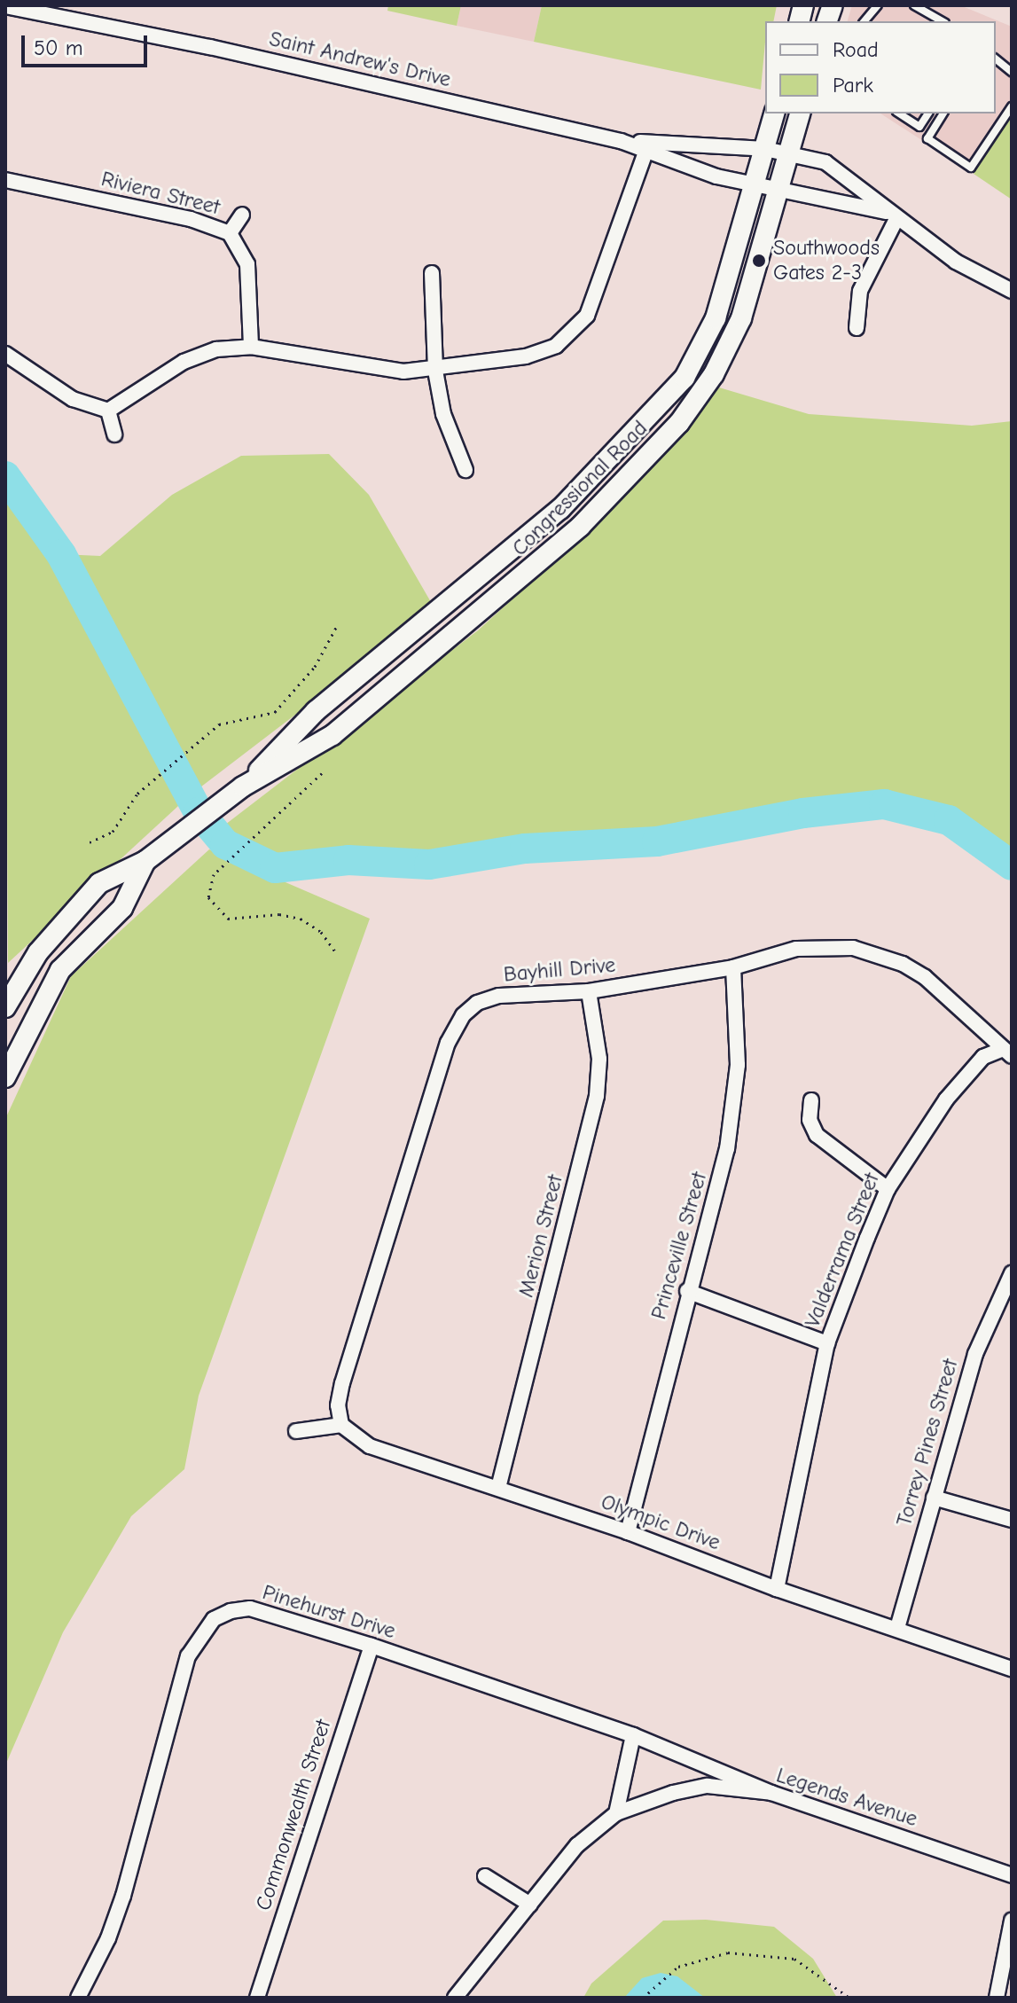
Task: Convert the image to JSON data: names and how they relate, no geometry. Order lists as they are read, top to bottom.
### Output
{
  "streets": {
    "main road": ["Congressional Road"],
    "street": [
      "Saint Andrew's Drive",
      "Riviera Street",
      "Bayhill Drive",
      "Merion Street",
      "Princeville Street",
      "Valderrama Street",
      "Torrey Pines Street",
      "Olympic Drive",
      "Pinehurst Drive",
      "Legends Avenue",
      "Commonwealth Street"
    ]
  },
  "crossings": [
    ["Saint Andrew's Drive", "Congressional Road"],
    ["Bayhill Drive", "Merion Street"],
    ["Bayhill Drive", "Princeville Street"],
    ["Bayhill Drive", "Valderrama Street"],
    ["Bayhill Drive", "Olympic Drive"],
    ["Merion Street", "Olympic Drive"],
    ["Princeville Street", "Olympic Drive"],
    ["Valderrama Street", "Olympic Drive"],
    ["Torrey Pines Street", "Olympic Drive"],
    ["Pinehurst Drive", "Legends Avenue"],
    ["Pinehurst Drive", "Commonwealth Street"]
  ],
  "places": ["Southwoods Gates 2-3"],
  "legend": ["Road", "Park"],
  "scale_bar": "50 m"
}
